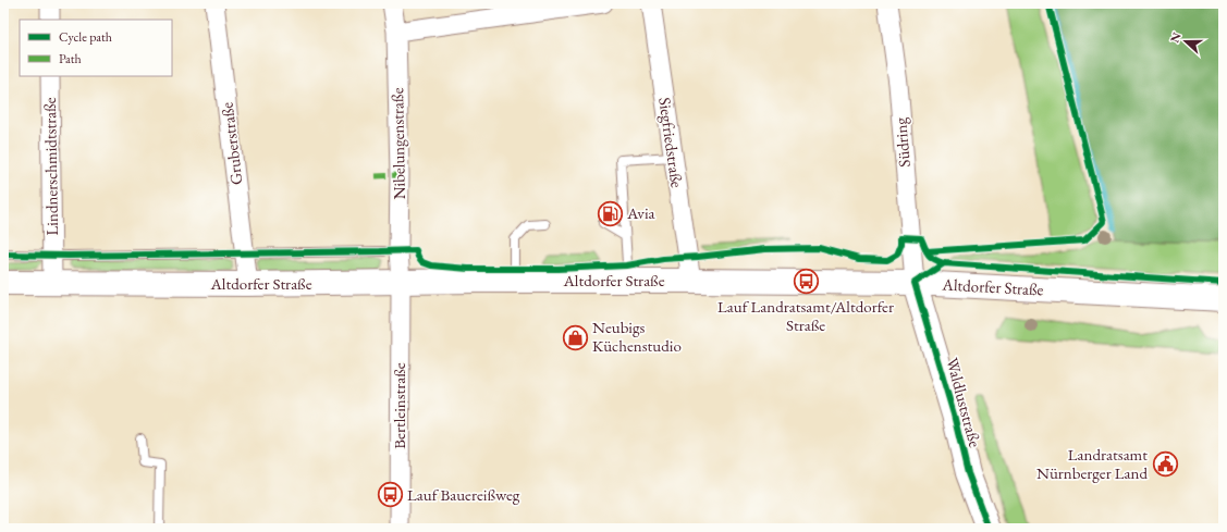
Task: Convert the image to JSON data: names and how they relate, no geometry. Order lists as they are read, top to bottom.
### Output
{
  "streets": {
    "main road": ["Altdorfer Straße", "Waldluststraße"],
    "street": [
      "Siegfriedstraße",
      "Südring",
      "Gruberstraße",
      "Nibelungenstraße",
      "Lindnerschmidtstraße",
      "Bertleinstraße"
    ]
  },
  "crossings": [
    ["Siegfriedstraße", "Altdorfer Straße"],
    ["Südring", "Altdorfer Straße"],
    ["Südring", "Waldluststraße"],
    ["Gruberstraße", "Altdorfer Straße"],
    ["Nibelungenstraße", "Altdorfer Straße"],
    ["Nibelungenstraße", "Bertleinstraße"],
    ["Lindnerschmidtstraße", "Altdorfer Straße"],
    ["Altdorfer Straße", "Waldluststraße"],
    ["Altdorfer Straße", "Bertleinstraße"]
  ],
  "places": {
    "fuel station": ["Avia"],
    "bus stop": ["Lauf Landratsamt/Altdorfer Straße", "Lauf Bauereißweg"],
    "shop": ["Neubigs Küchenstudio"],
    "public building": ["Landratsamt Nürnberger Land"]
  },
  "legend": ["Cycle path", "Path"],
  "north": "left"
}
